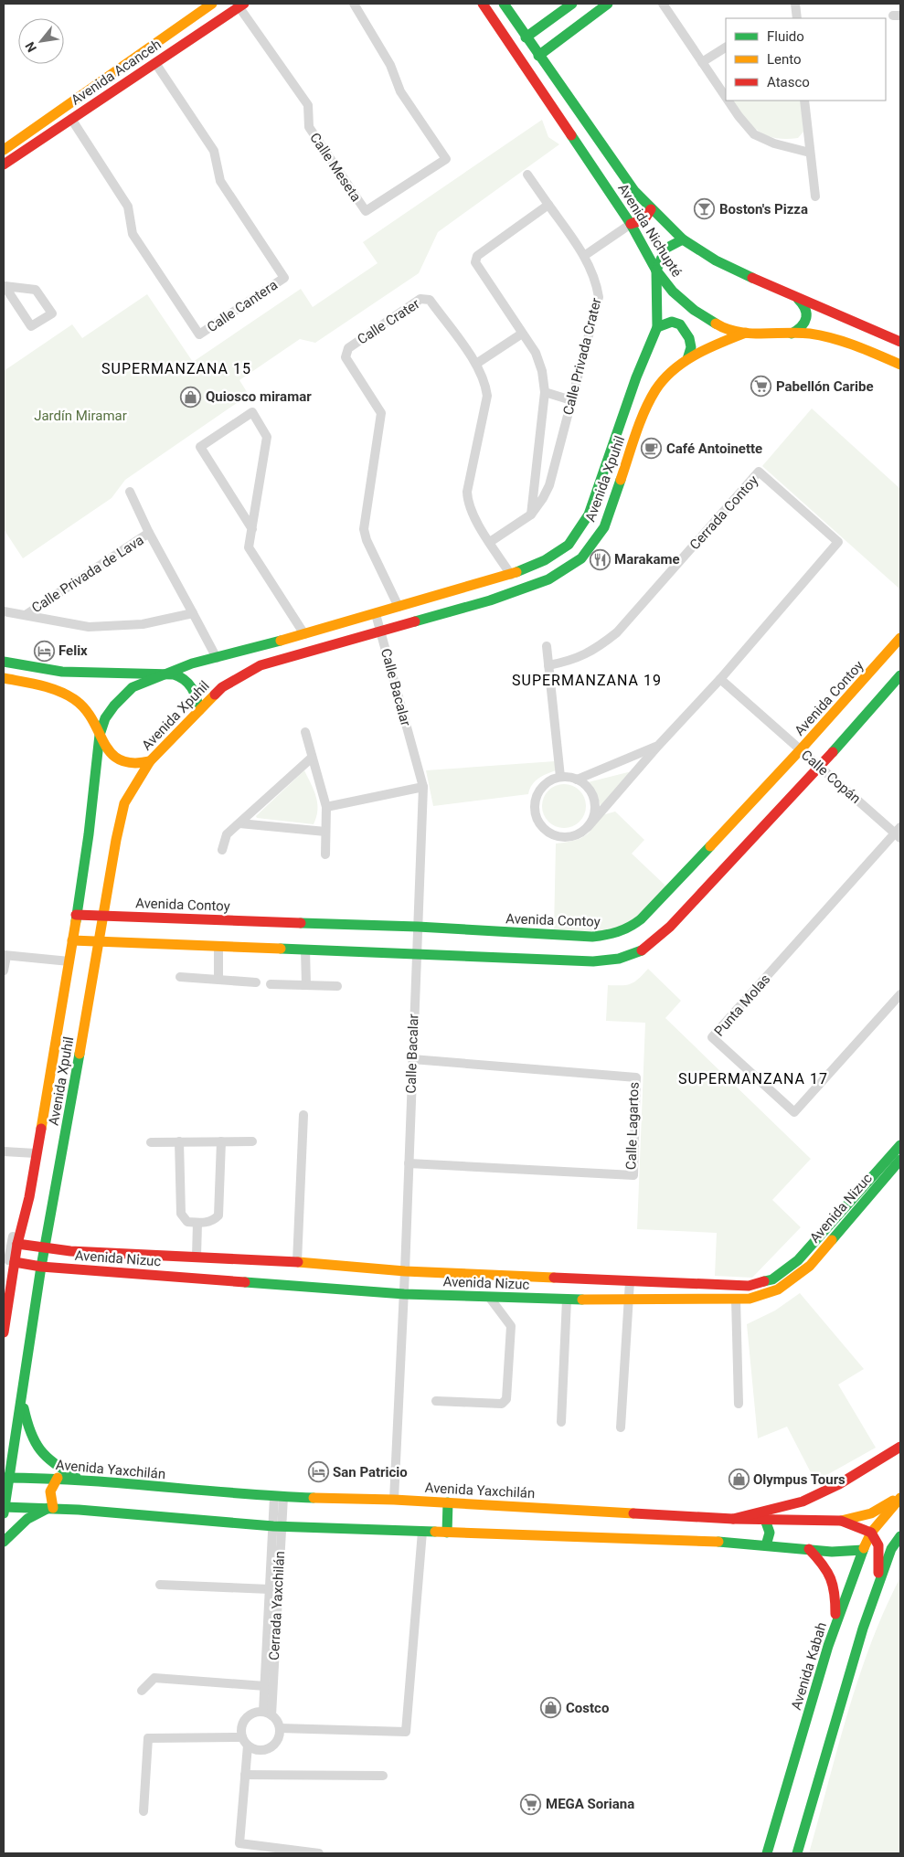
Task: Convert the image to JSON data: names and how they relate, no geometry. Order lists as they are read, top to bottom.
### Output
{
  "streets": {
    "street": [
      "Avenida Acanceh",
      "Calle Meseta",
      "Avenida Nichupté",
      "Calle Cantera",
      "Calle Crater",
      "Calle Privada Crater",
      "Avenida Xpuhil",
      "Cerrada Contoy",
      "Calle Privada de Lava",
      "Calle Bacalar",
      "Avenida Contoy",
      "Calle Copán",
      "Punta Molas",
      "Calle Lagartos",
      "Avenida Nizuc",
      "Avenida Yaxchilán",
      "Cerrada Yaxchilán",
      "Avenida Kabah"
    ]
  },
  "crossings": [
    ["Avenida Acanceh", "Calle Meseta"],
    ["Avenida Acanceh", "Calle Cantera"],
    ["Avenida Nichupté", "Avenida Xpuhil"],
    ["Calle Crater", "Calle Privada Crater"],
    ["Calle Crater", "Avenida Xpuhil"],
    ["Avenida Xpuhil", "Calle Privada de Lava"],
    ["Avenida Xpuhil", "Calle Bacalar"],
    ["Avenida Xpuhil", "Avenida Contoy"],
    ["Avenida Xpuhil", "Avenida Nizuc"],
    ["Avenida Xpuhil", "Avenida Yaxchilán"],
    ["Cerrada Contoy", "Calle Copán"],
    ["Calle Bacalar", "Avenida Contoy"],
    ["Calle Bacalar", "Calle Lagartos"],
    ["Calle Bacalar", "Avenida Nizuc"],
    ["Calle Bacalar", "Avenida Yaxchilán"],
    ["Avenida Contoy", "Calle Copán"],
    ["Calle Copán", "Punta Molas"],
    ["Avenida Yaxchilán", "Cerrada Yaxchilán"],
    ["Avenida Yaxchilán", "Avenida Kabah"]
  ],
  "districts": ["SUPERMANZANA 15", "SUPERMANZANA 19", "SUPERMANZANA 17"],
  "parks": ["Jardín Miramar"],
  "places": {
    "bar": ["Boston's Pizza"],
    "supermarket": ["Pabellón Caribe", "MEGA Soriana"],
    "shop": ["Quiosco miramar", "Olympus Tours", "Costco"],
    "cafe": ["Café Antoinette"],
    "restaurant": ["Marakame"],
    "hotel": ["Felix", "San Patricio"]
  },
  "legend": ["Fluido", "Lento", "Atasco"],
  "north": "bottom left"
}
